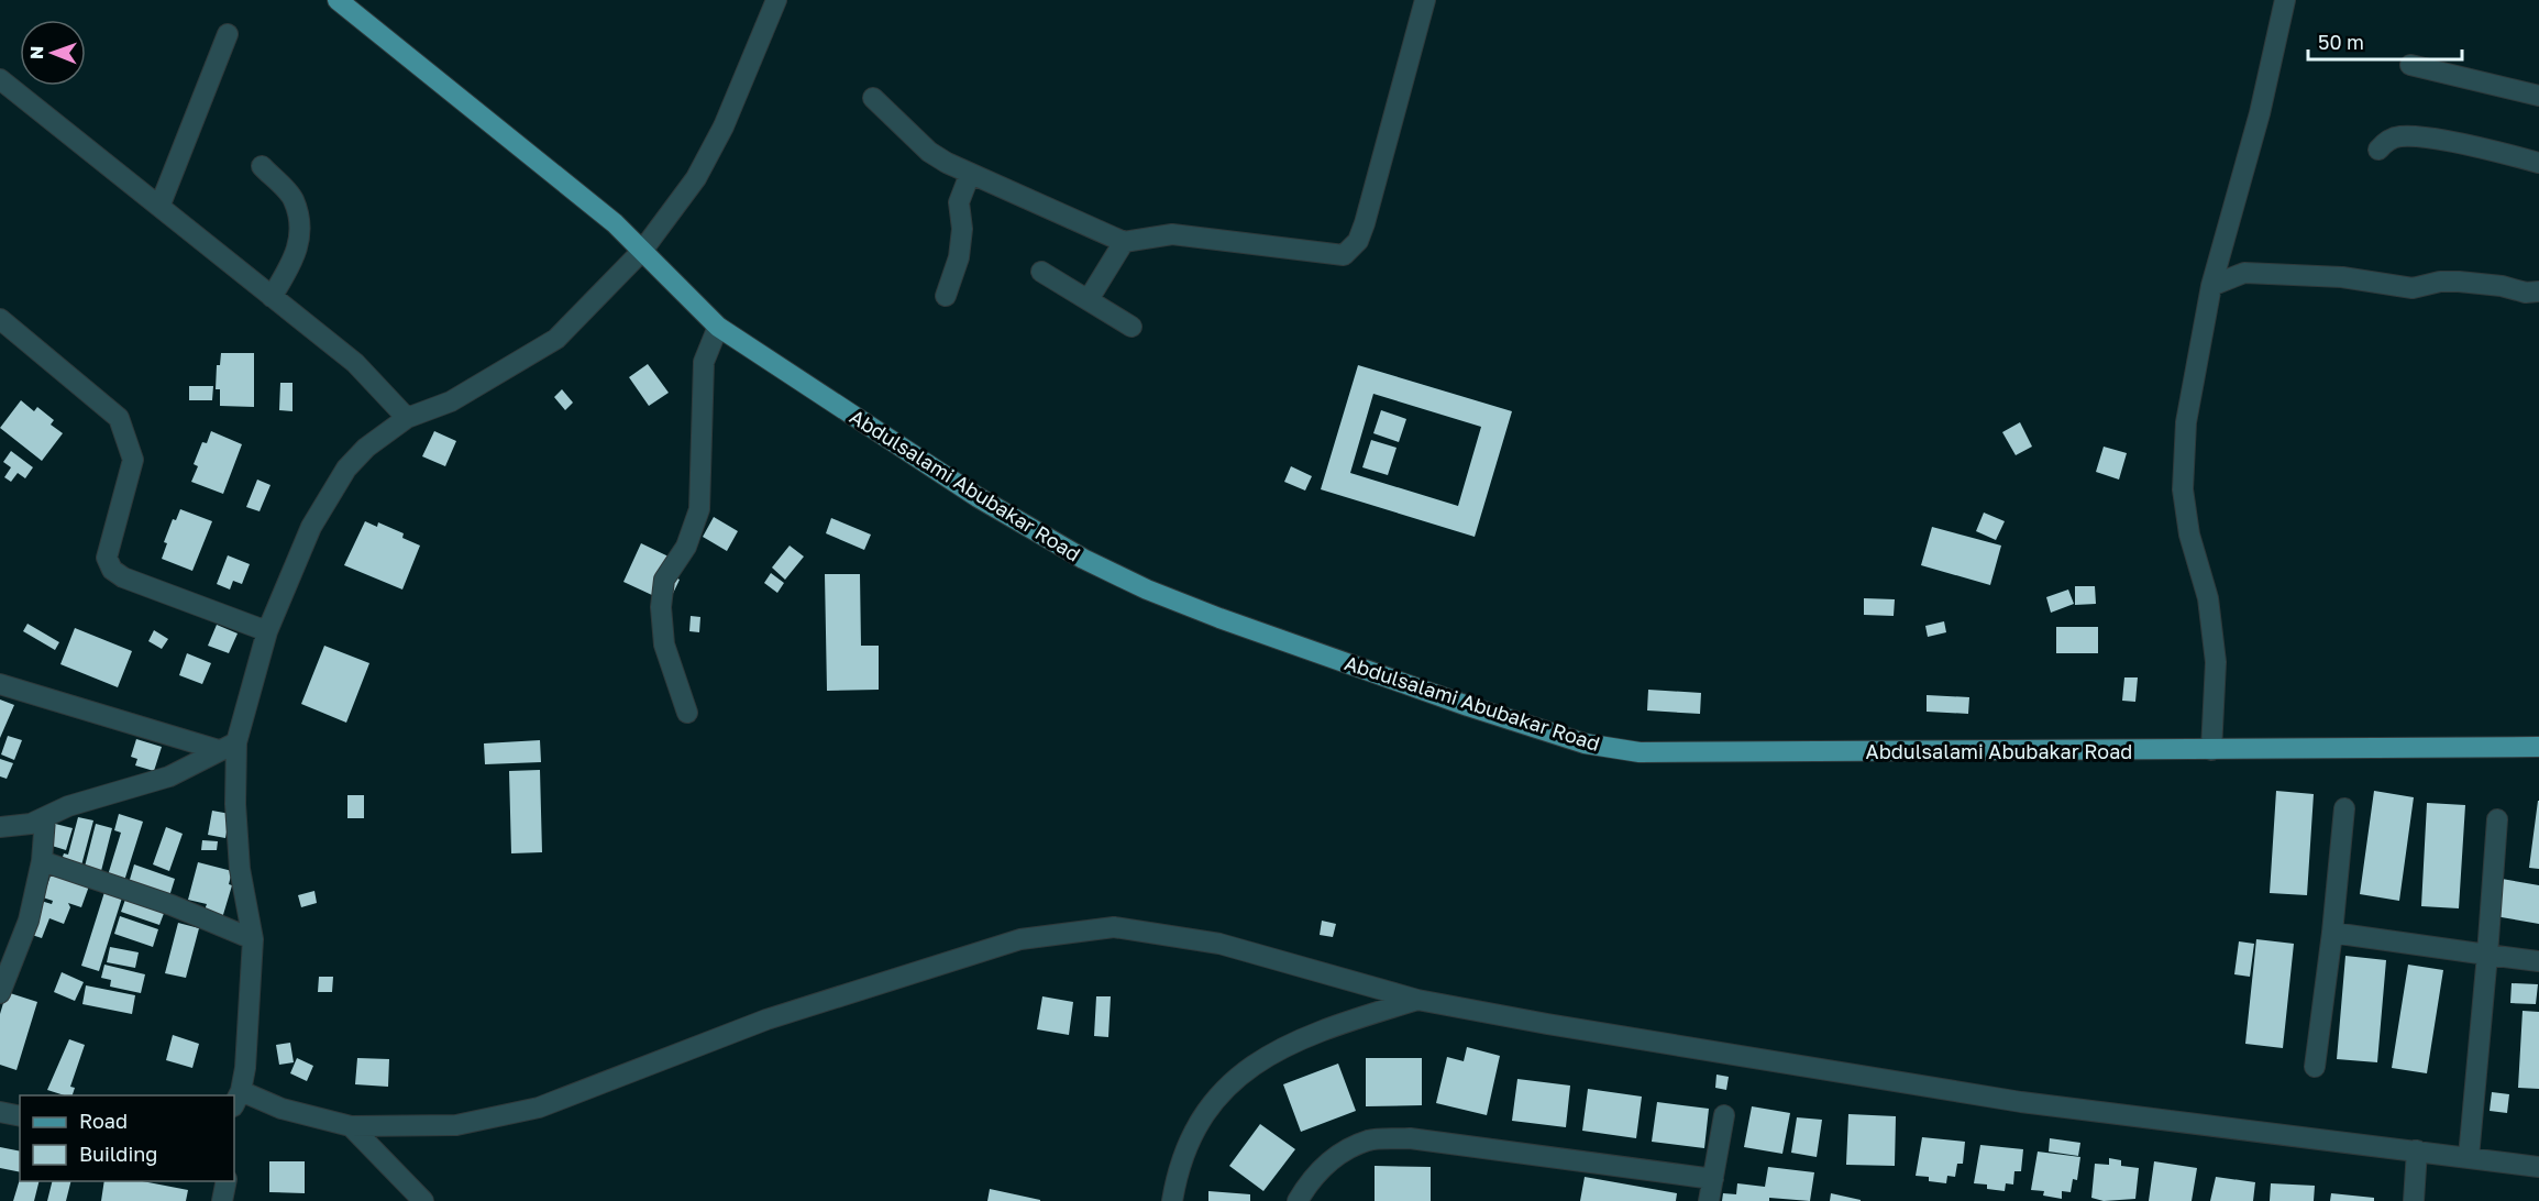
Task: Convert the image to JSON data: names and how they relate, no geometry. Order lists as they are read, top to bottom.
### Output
{
  "streets": {
    "main road": ["Abdulsalami Abubakar Road"]
  },
  "legend": ["Road", "Building"],
  "scale_bar": "50 m",
  "north": "left"
}
